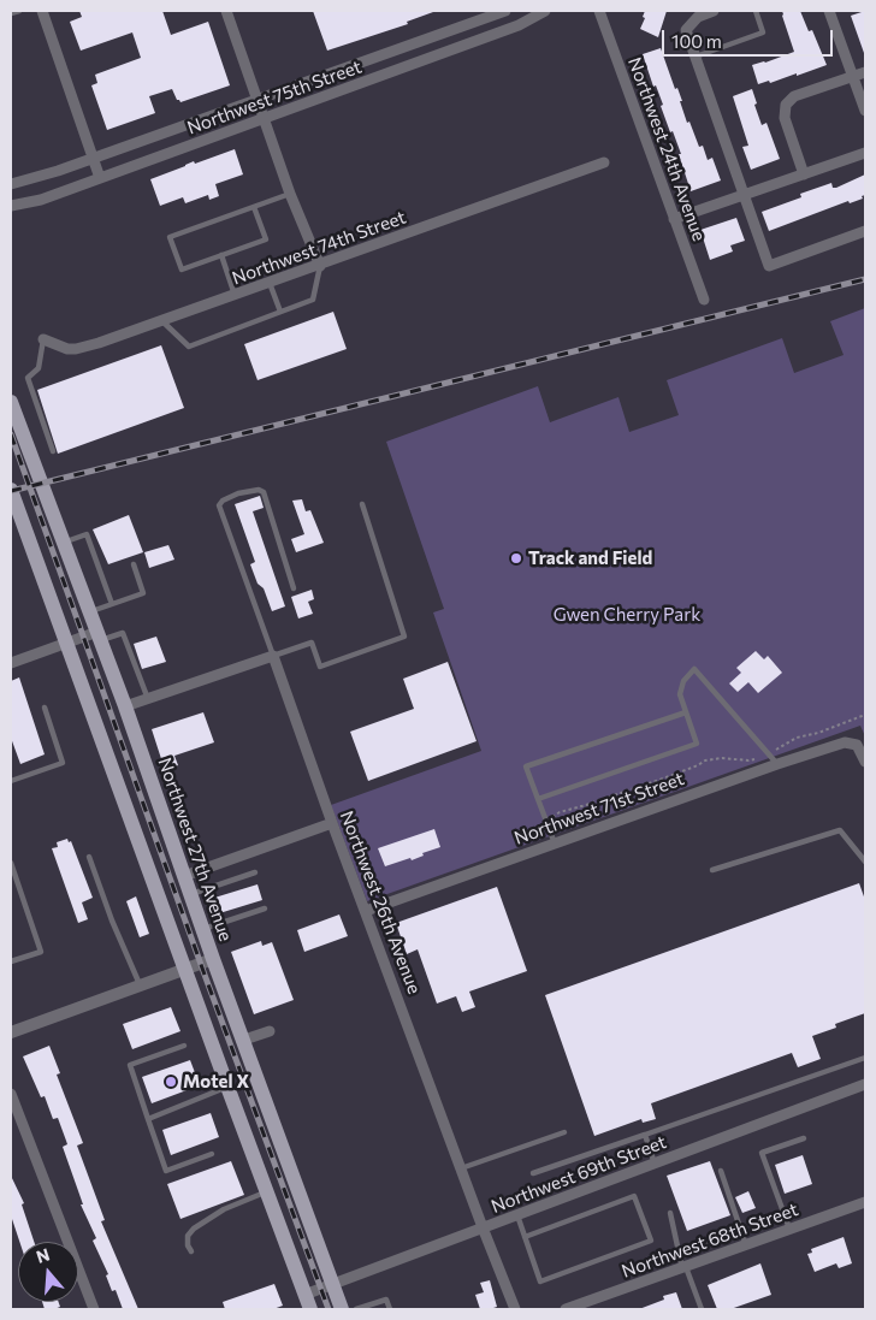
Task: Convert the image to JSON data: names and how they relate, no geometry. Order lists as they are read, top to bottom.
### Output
{
  "streets": {
    "main road": ["Northwest 27th Avenue"],
    "street": [
      "Northwest 75th Street",
      "Northwest 24th Avenue",
      "Northwest 74th Street",
      "Northwest 71st Street",
      "Northwest 26th Avenue",
      "Northwest 69th Street",
      "Northwest 68th Street"
    ]
  },
  "crossings": [
    ["Northwest 71st Street", "Northwest 26th Avenue"],
    ["Northwest 27th Avenue", "Northwest 69th Street"],
    ["Northwest 26th Avenue", "Northwest 69th Street"]
  ],
  "parks": ["Gwen Cherry Park"],
  "places": ["Track and Field", "Motel X"],
  "scale_bar": "100 m",
  "north": "top"
}
